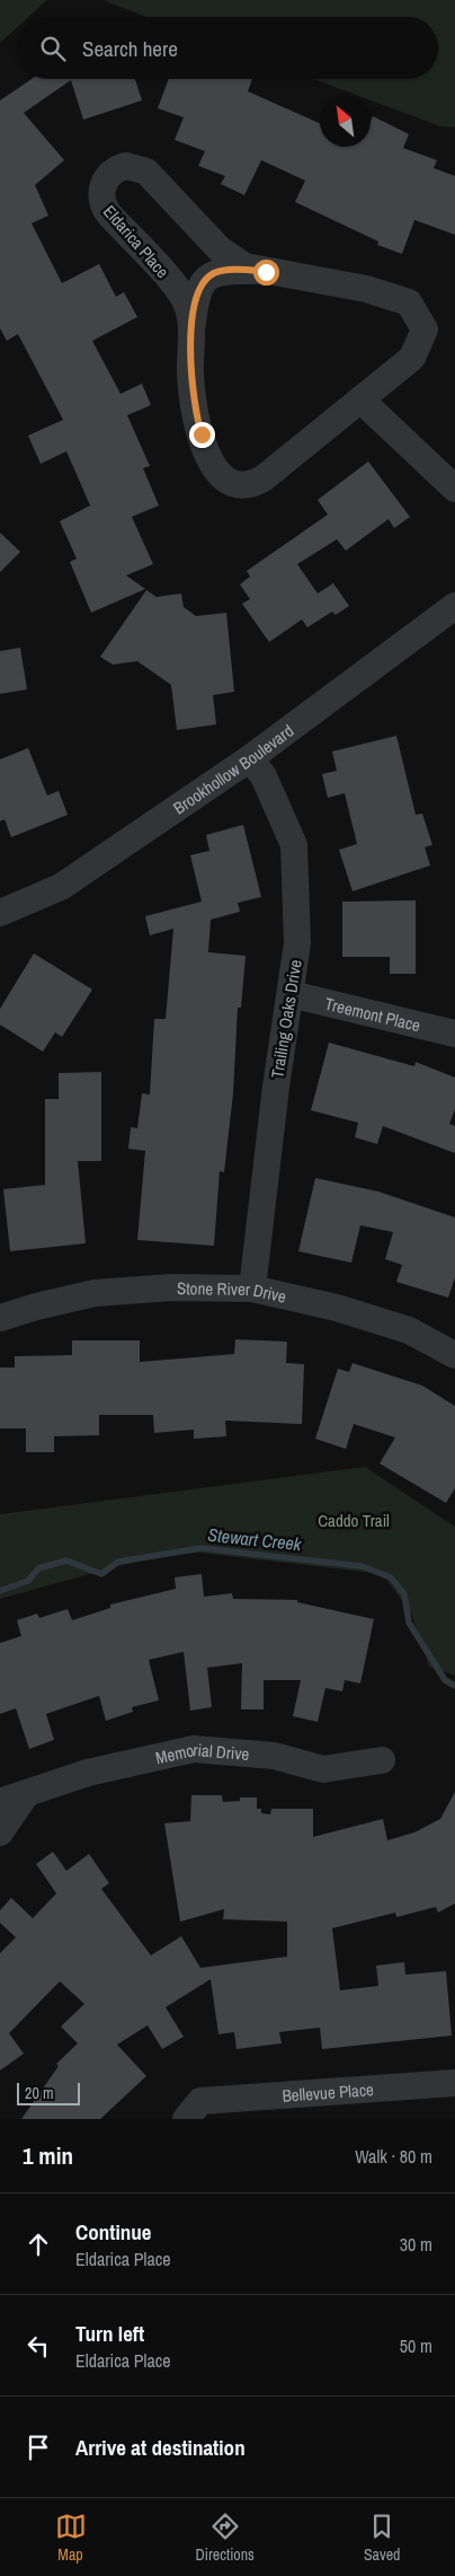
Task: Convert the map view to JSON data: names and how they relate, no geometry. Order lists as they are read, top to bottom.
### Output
{
  "streets": {
    "street": [
      "Eldarica Place",
      "Brookhollow Boulevard",
      "Treemont Place",
      "Trailing Oaks Drive",
      "Stone River Drive",
      "Memorial Drive",
      "Bellevue Place"
    ]
  },
  "crossings": [
    ["Brookhollow Boulevard", "Trailing Oaks Drive"],
    ["Treemont Place", "Trailing Oaks Drive"],
    ["Trailing Oaks Drive", "Stone River Drive"]
  ],
  "water": ["Stewart Creek"],
  "parks": ["Caddo Trail"],
  "scale_bar": "20 m",
  "north": "top left",
  "page": {
    "search": "Search here",
    "scale": "20 m",
    "heading": ["1 min", "Walk · 80 m"],
    "list": [
      ["Continue", "Eldarica Place", "30 m"],
      ["Turn left", "Eldarica Place", "50 m"],
      "Arrive at destination"
    ],
    "nav": ["Map", "Directions", "Saved"]
  }
}
